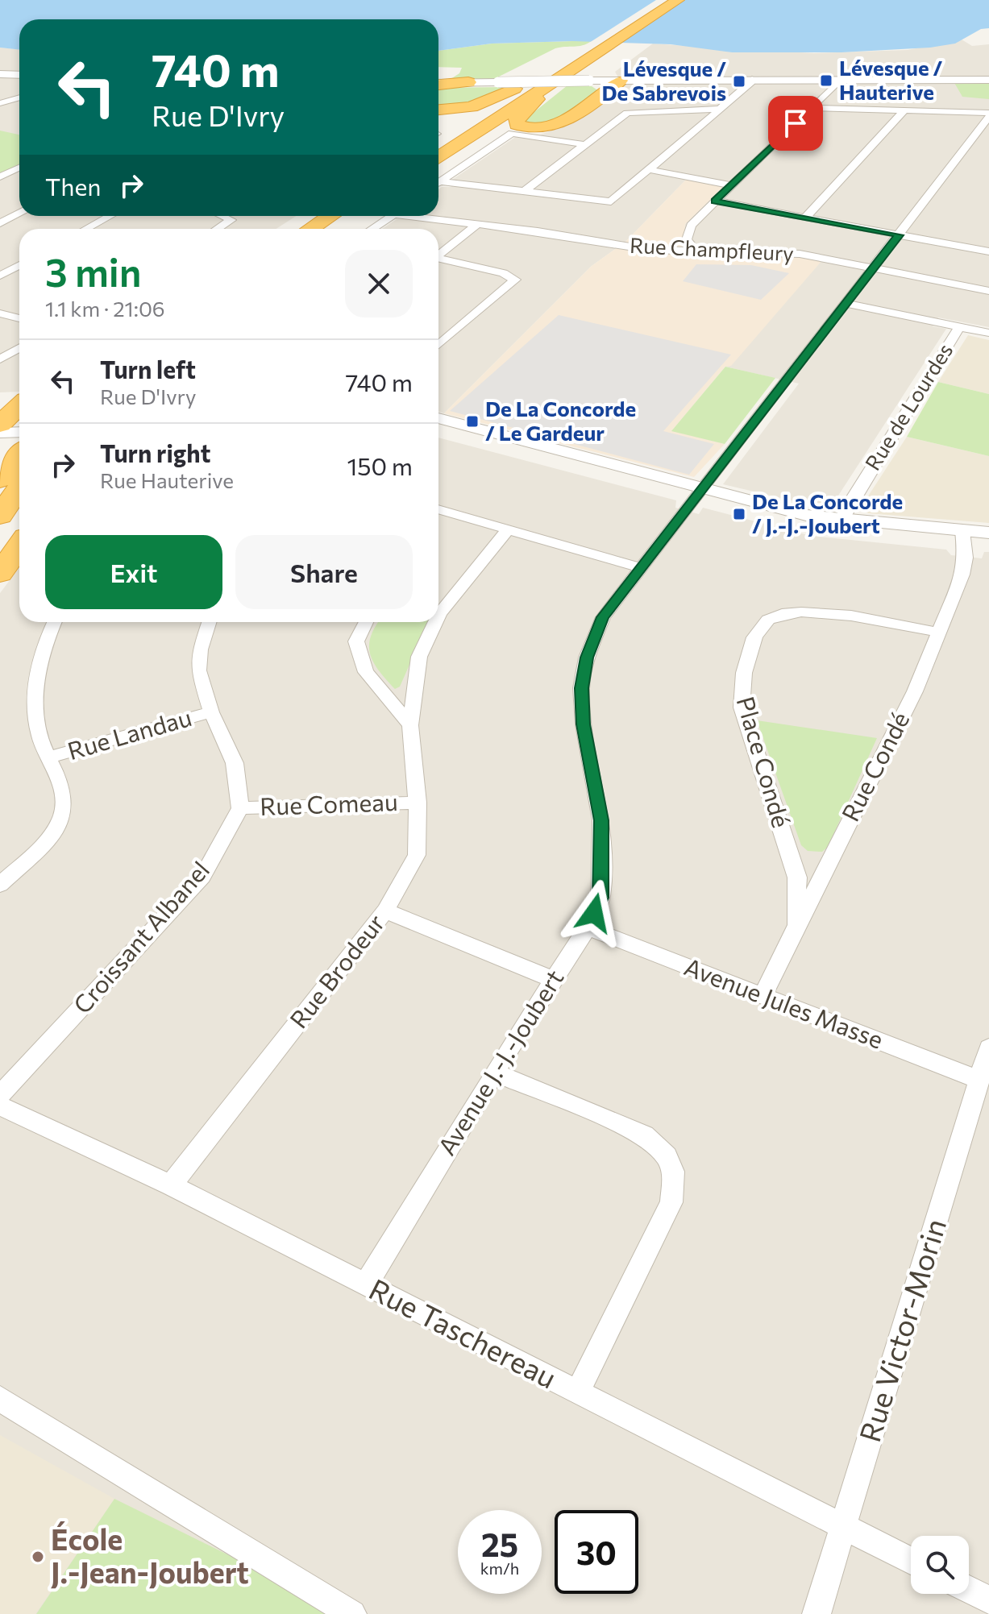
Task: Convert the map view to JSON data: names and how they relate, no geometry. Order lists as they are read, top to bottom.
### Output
{
  "streets": {
    "street": [
      "Rue Champfleury",
      "Rue de Lourdes",
      "Rue Landau",
      "Place Condé",
      "Rue Condé",
      "Rue Comeau",
      "Croissant Albanel",
      "Rue Brodeur",
      "Avenue Jules Masse",
      "Avenue J.-J.-Joubert",
      "Rue Victor-Morin",
      "Rue Taschereau"
    ]
  },
  "crossings": [
    ["Rue Champfleury", "Avenue J.-J.-Joubert"],
    ["Place Condé", "Rue Condé"],
    ["Rue Condé", "Avenue Jules Masse"],
    ["Rue Comeau", "Croissant Albanel"],
    ["Rue Comeau", "Rue Brodeur"],
    ["Rue Brodeur", "Rue Taschereau"],
    ["Avenue Jules Masse", "Avenue J.-J.-Joubert"],
    ["Avenue Jules Masse", "Rue Victor-Morin"],
    ["Avenue J.-J.-Joubert", "Rue Taschereau"],
    ["Rue Victor-Morin", "Rue Taschereau"]
  ],
  "places": {
    "transit": [
      "Lévesque / Hauterive",
      "Lévesque / De Sabrevois",
      "De La Concorde / Le Gardeur",
      "De La Concorde / J.-J.-Joubert"
    ],
    "other": ["École J.-Jean-Joubert"]
  },
  "page": {
    "turn": ["740 m", "Rue D'Ivry"],
    "then": "Then",
    "heading": ["3 min", "1.1 km · 21:06"],
    "list": [
      {
        "name": "Turn left",
        "note": "Rue D'Ivry",
        "value": "740 m"
      },
      {
        "name": "Turn right",
        "note": "Rue Hauterive",
        "value": "150 m"
      }
    ],
    "buttons": ["Exit", "Share"],
    "speed": "25 km/h",
    "limit": "30"
  }
}
